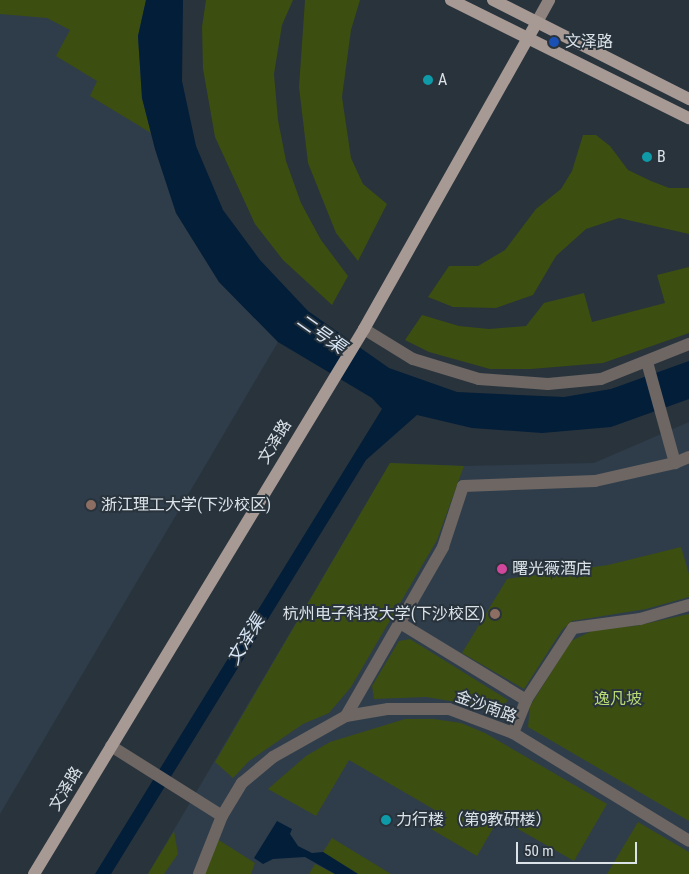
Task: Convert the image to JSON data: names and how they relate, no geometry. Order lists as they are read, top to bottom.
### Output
{
  "streets": {
    "main road": ["文泽路"],
    "street": ["金沙南路"]
  },
  "water": ["二号渠", "文泽渠"],
  "parks": ["逸凡坡"],
  "places": [
    "文泽路",
    "A",
    "B",
    "浙江理工大学(下沙校区)",
    "曙光薇酒店",
    "杭州电子科技大学(下沙校区)",
    "力行楼 （第9教研楼）"
  ],
  "scale_bar": "50 m"
}
